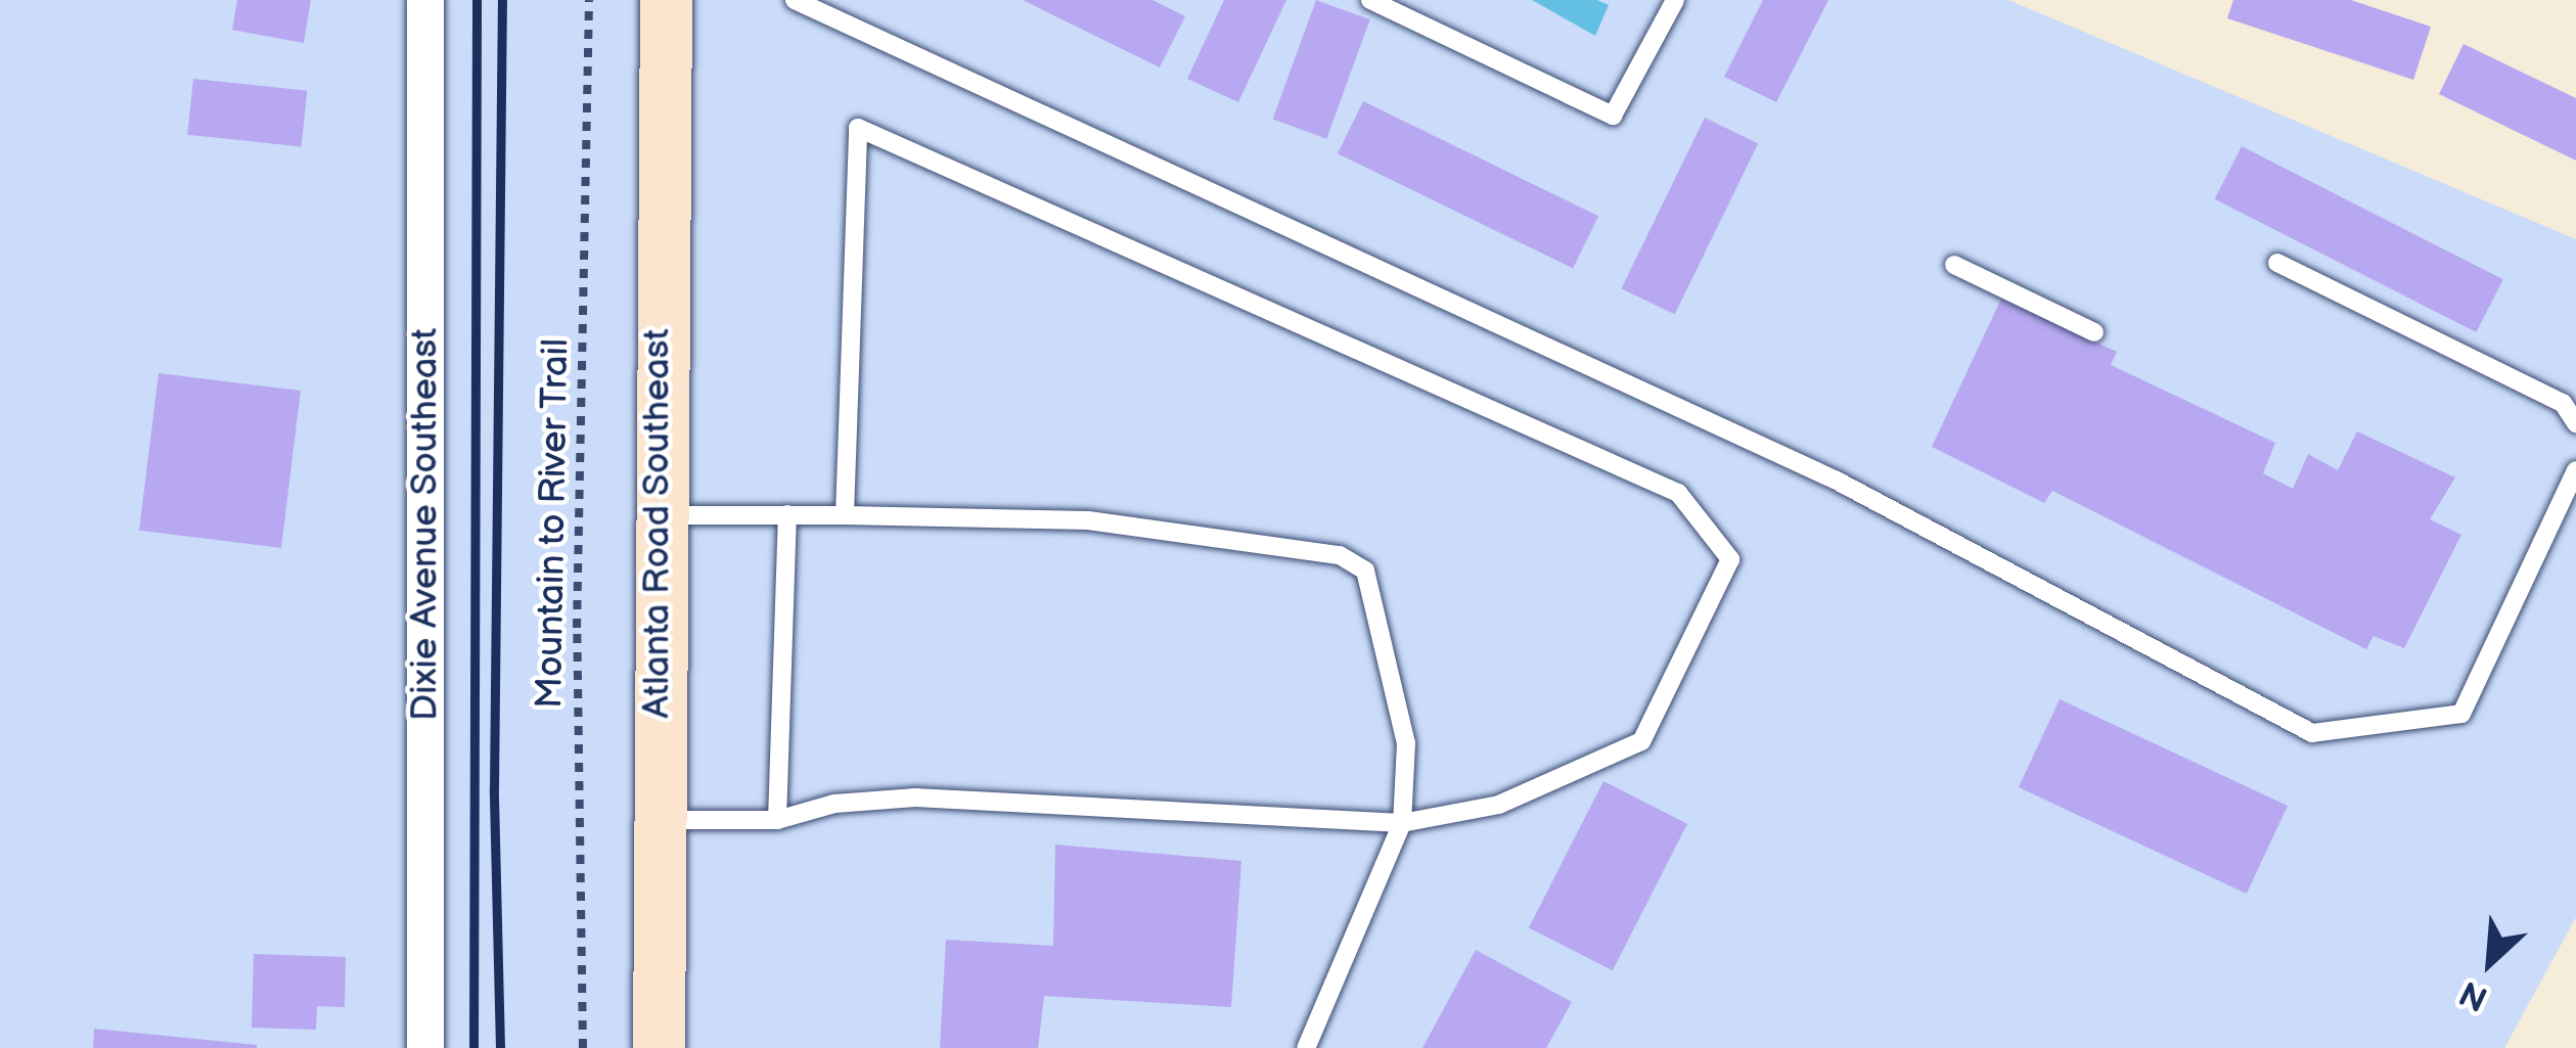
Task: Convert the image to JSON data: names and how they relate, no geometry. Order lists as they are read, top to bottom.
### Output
{
  "streets": {
    "main road": ["Atlanta Road Southeast"],
    "street": ["Dixie Avenue Southeast"],
    "path": ["Mountain to River Trail"]
  },
  "north": "bottom left"
}
